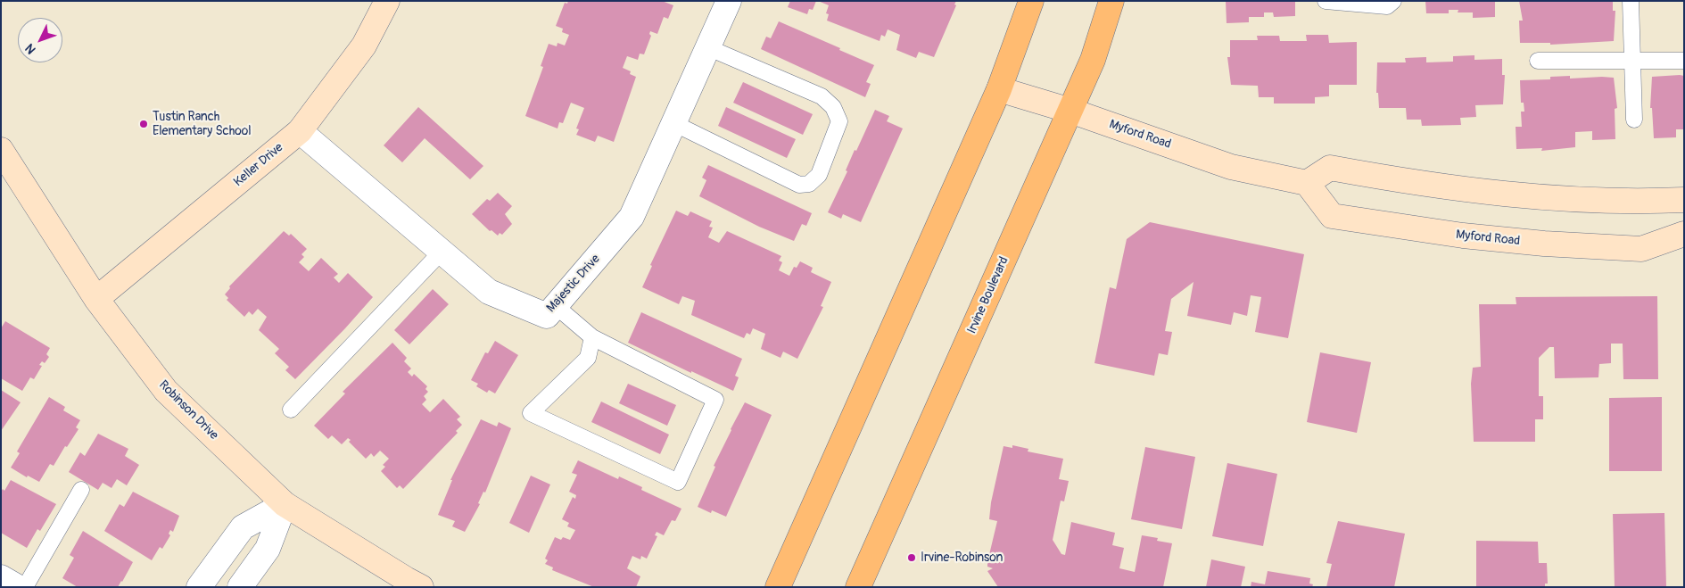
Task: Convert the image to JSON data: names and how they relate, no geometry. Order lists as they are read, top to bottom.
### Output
{
  "streets": {
    "main road": ["Irvine Boulevard"],
    "street": [
      "Myford Road",
      "Keller Drive",
      "Majestic Drive",
      "Robinson Drive"
    ]
  },
  "crossings": [
    ["Myford Road", "Irvine Boulevard"],
    ["Keller Drive", "Majestic Drive"],
    ["Keller Drive", "Robinson Drive"]
  ],
  "places": ["Tustin Ranch Elementary School", "Irvine-Robinson"],
  "north": "bottom left"
}
